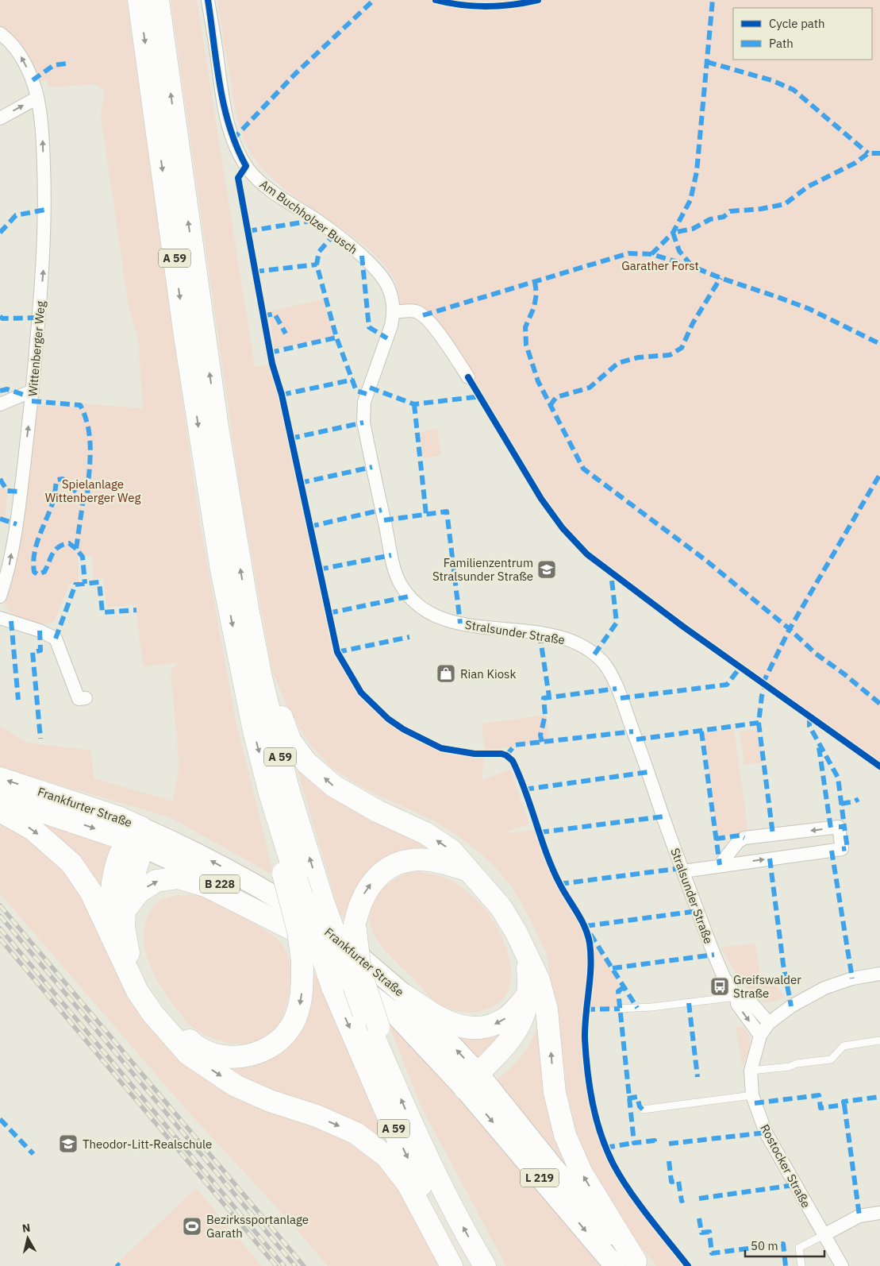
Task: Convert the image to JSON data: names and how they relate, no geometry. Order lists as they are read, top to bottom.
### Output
{
  "streets": {
    "highway": ["A 59", "Frankfurter Straße", "B 228"],
    "main road": ["L 219"],
    "street": [
      "Am Buchholzer Busch",
      "Wittenberger Weg",
      "Stralsunder Straße",
      "Rostocker Straße"
    ]
  },
  "crossings": [
    ["Am Buchholzer Busch", "Stralsunder Straße"],
    ["Stralsunder Straße", "Rostocker Straße"]
  ],
  "one_way": ["Wittenberger Weg"],
  "parks": ["Garather Forst", "Spielanlage Wittenberger Weg"],
  "places": {
    "school or university": ["Familienzentrum Stralsunder Straße", "Theodor-Litt-Realschule"],
    "shop": ["Rian Kiosk"],
    "bus stop": ["Greifswalder Straße"],
    "sports": ["Bezirkssportanlage Garath"]
  },
  "legend": ["Cycle path", "Path"],
  "scale_bar": "50 m",
  "north": "top"
}
